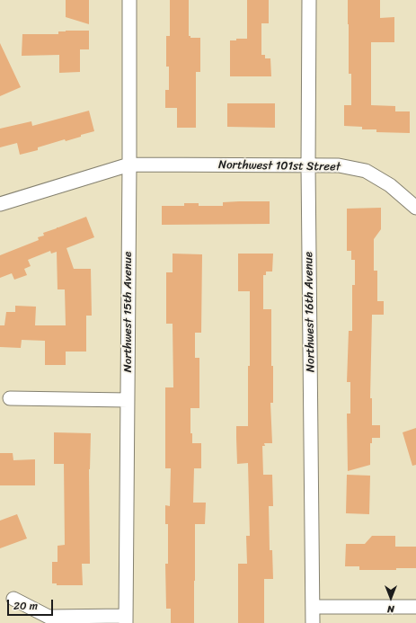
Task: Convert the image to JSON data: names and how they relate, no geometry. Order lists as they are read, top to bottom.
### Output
{
  "streets": {
    "street": ["Northwest 101st Street", "Northwest 15th Avenue", "Northwest 16th Avenue"]
  },
  "crossings": [
    ["Northwest 101st Street", "Northwest 15th Avenue"],
    ["Northwest 101st Street", "Northwest 16th Avenue"]
  ],
  "scale_bar": "20 m",
  "north": "bottom"
}
